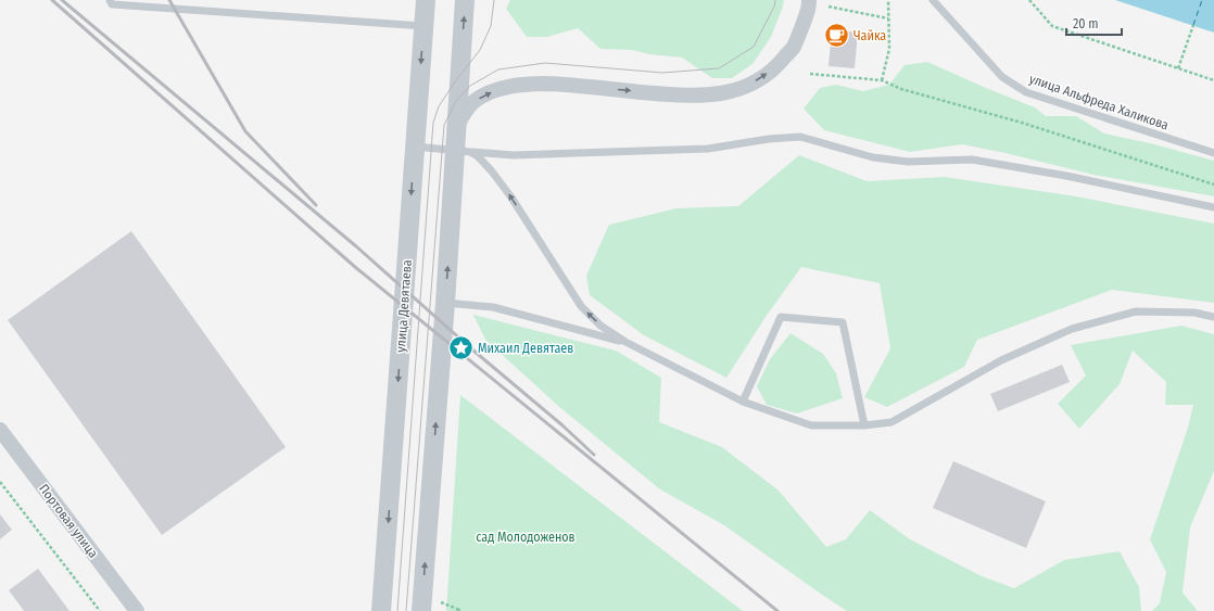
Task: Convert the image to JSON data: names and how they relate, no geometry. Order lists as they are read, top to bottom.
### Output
{
  "streets": {
    "street": ["улица Девятаева", "Портовая улица"],
    "lane": ["улица Альфреда Халикова"]
  },
  "parks": ["сад Молодоженов"],
  "places": {
    "cafe": ["Чайка"],
    "place": ["Михаил Девятаев"]
  },
  "scale_bar": "20 m"
}
